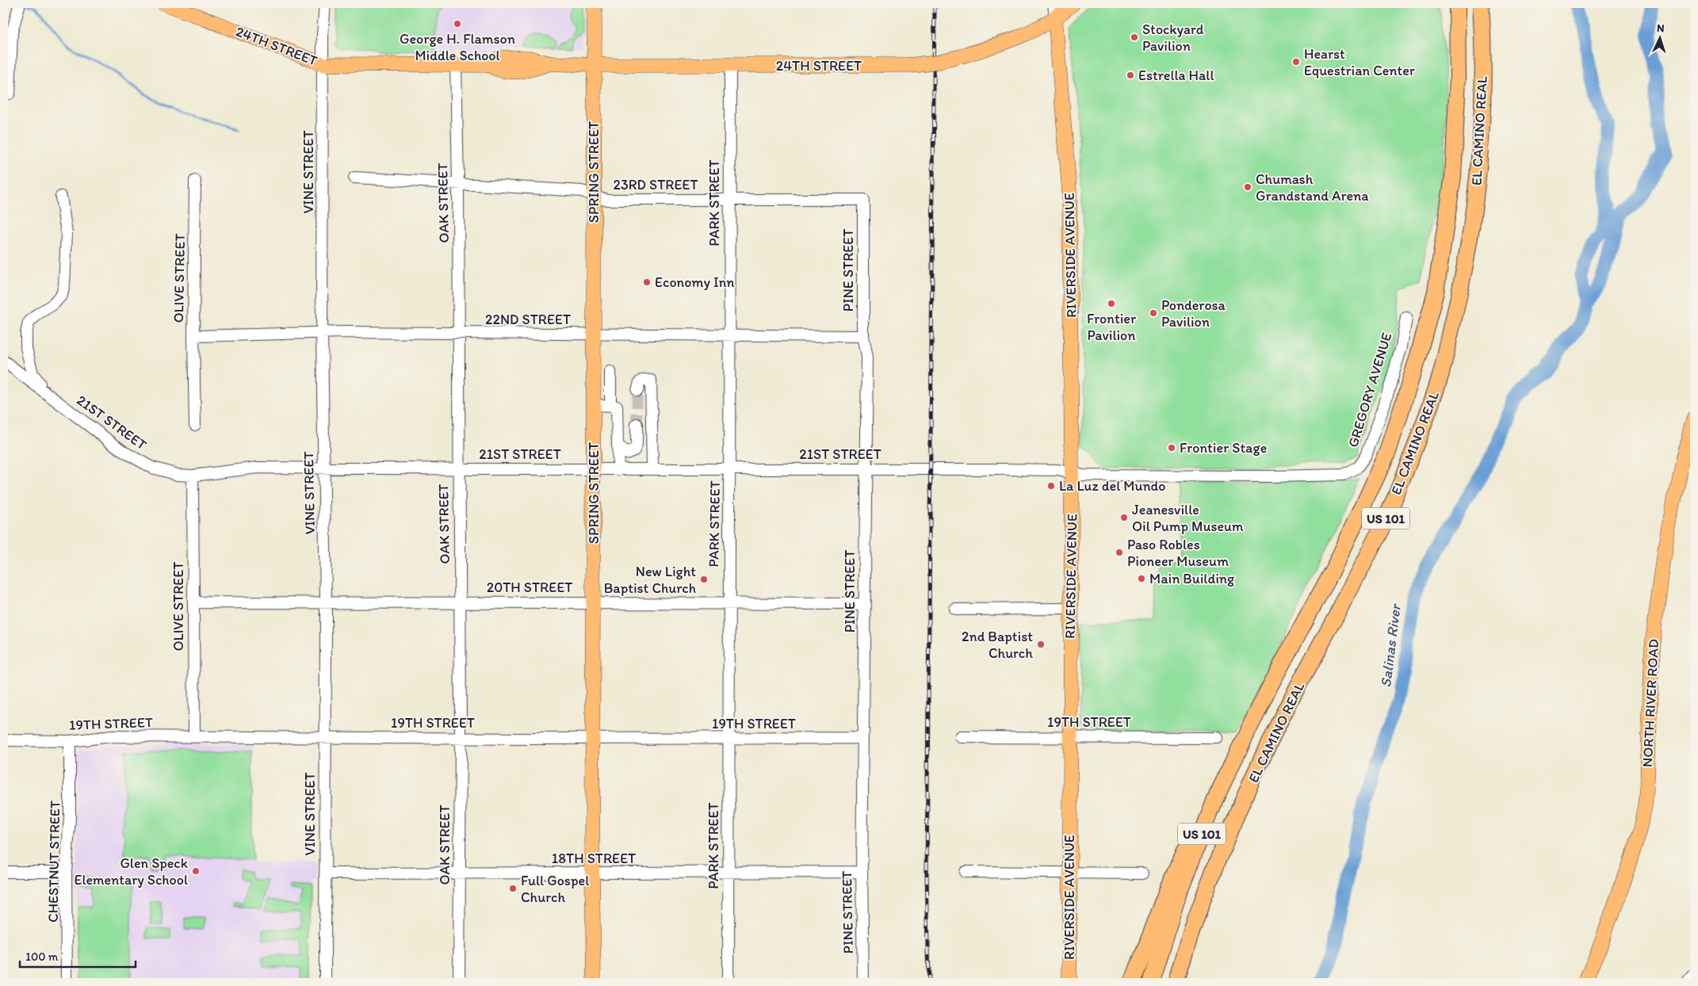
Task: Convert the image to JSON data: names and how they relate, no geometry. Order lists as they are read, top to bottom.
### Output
{
  "streets": {
    "highway": ["EL CAMINO REAL", "US 101"],
    "main road": [
      "24TH STREET",
      "SPRING STREET",
      "RIVERSIDE AVENUE",
      "NORTH RIVER ROAD"
    ],
    "street": [
      "VINE STREET",
      "23RD STREET",
      "OAK STREET",
      "PARK STREET",
      "PINE STREET",
      "OLIVE STREET",
      "22ND STREET",
      "GREGORY AVENUE",
      "21ST STREET",
      "20TH STREET",
      "19TH STREET",
      "18TH STREET",
      "CHESTNUT STREET"
    ]
  },
  "crossings": [
    ["24TH STREET", "VINE STREET"],
    ["24TH STREET", "SPRING STREET"],
    ["24TH STREET", "OAK STREET"],
    ["24TH STREET", "PARK STREET"],
    ["24TH STREET", "RIVERSIDE AVENUE"],
    ["VINE STREET", "22ND STREET"],
    ["VINE STREET", "21ST STREET"],
    ["VINE STREET", "20TH STREET"],
    ["VINE STREET", "19TH STREET"],
    ["VINE STREET", "18TH STREET"],
    ["SPRING STREET", "23RD STREET"],
    ["SPRING STREET", "22ND STREET"],
    ["SPRING STREET", "21ST STREET"],
    ["SPRING STREET", "20TH STREET"],
    ["SPRING STREET", "19TH STREET"],
    ["SPRING STREET", "18TH STREET"],
    ["23RD STREET", "OAK STREET"],
    ["23RD STREET", "PARK STREET"],
    ["23RD STREET", "PINE STREET"],
    ["OAK STREET", "22ND STREET"],
    ["OAK STREET", "21ST STREET"],
    ["OAK STREET", "20TH STREET"],
    ["OAK STREET", "19TH STREET"],
    ["OAK STREET", "18TH STREET"],
    ["PARK STREET", "22ND STREET"],
    ["PARK STREET", "21ST STREET"],
    ["PARK STREET", "20TH STREET"],
    ["PARK STREET", "19TH STREET"],
    ["PARK STREET", "18TH STREET"],
    ["RIVERSIDE AVENUE", "GREGORY AVENUE"],
    ["RIVERSIDE AVENUE", "21ST STREET"],
    ["RIVERSIDE AVENUE", "19TH STREET"],
    ["PINE STREET", "22ND STREET"],
    ["PINE STREET", "21ST STREET"],
    ["PINE STREET", "20TH STREET"],
    ["PINE STREET", "19TH STREET"],
    ["PINE STREET", "18TH STREET"],
    ["OLIVE STREET", "22ND STREET"],
    ["OLIVE STREET", "21ST STREET"],
    ["OLIVE STREET", "20TH STREET"],
    ["OLIVE STREET", "19TH STREET"],
    ["GREGORY AVENUE", "21ST STREET"],
    ["19TH STREET", "CHESTNUT STREET"]
  ],
  "water": ["Salinas River"],
  "places": [
    "George H. Flamson Middle School",
    "Stockyard Pavilion",
    "Hearst Equestrian Center",
    "Estrella Hall",
    "Chumash Grandstand Arena",
    "Economy Inn",
    "Frontier Pavilion",
    "Ponderosa Pavilion",
    "Frontier Stage",
    "La Luz del Mundo",
    "Jeanesville Oil Pump Museum",
    "Paso Robles Pioneer Museum",
    "Main Building",
    "New Light Baptist Church",
    "2nd Baptist Church",
    "Glen Speck Elementary School",
    "Full Gospel Church"
  ],
  "scale_bar": "100 m",
  "north": "top"
}
